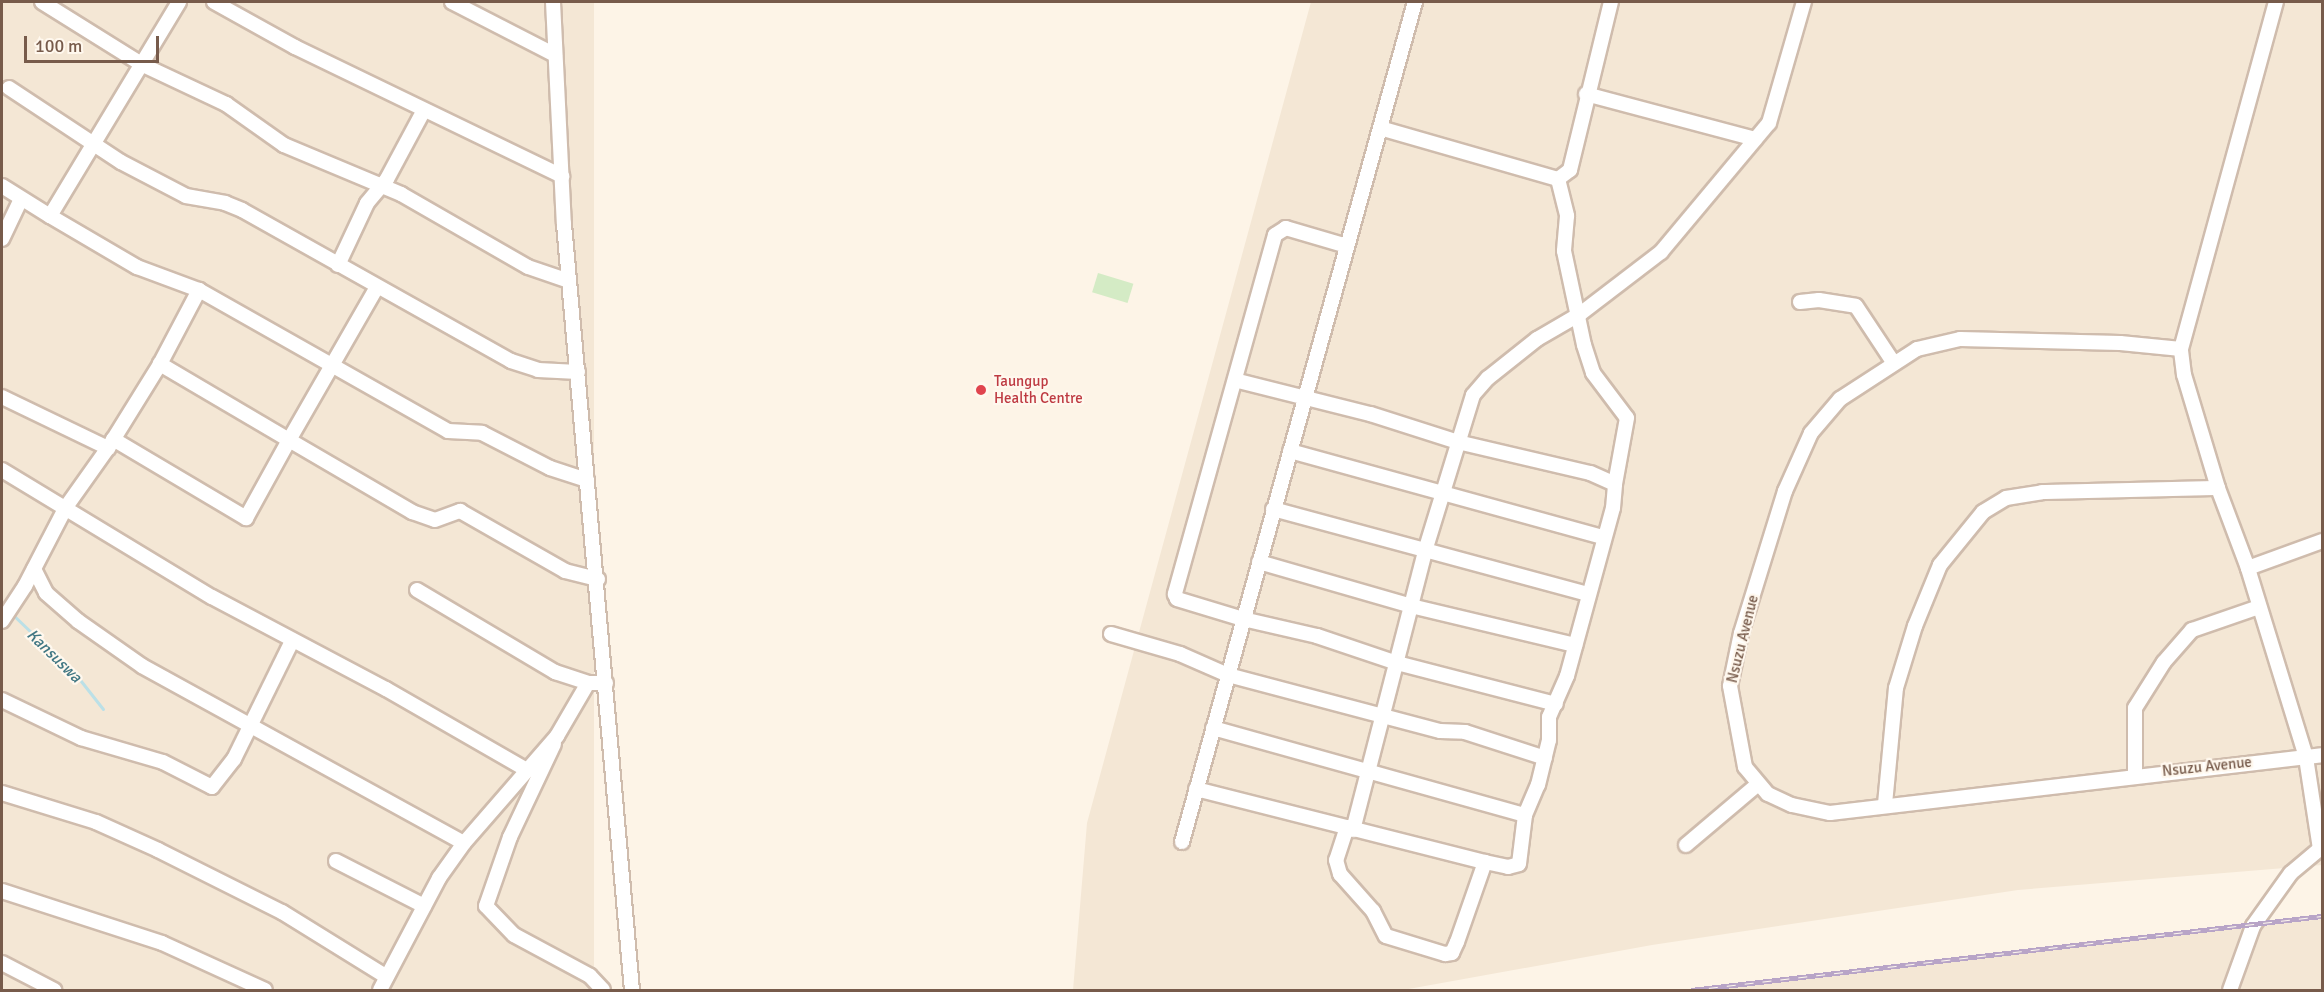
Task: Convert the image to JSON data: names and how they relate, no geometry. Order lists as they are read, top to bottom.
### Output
{
  "streets": {
    "street": ["Nsuzu Avenue"]
  },
  "water": ["Kansuswa"],
  "places": ["Taungup Health Centre"],
  "scale_bar": "100 m"
}
